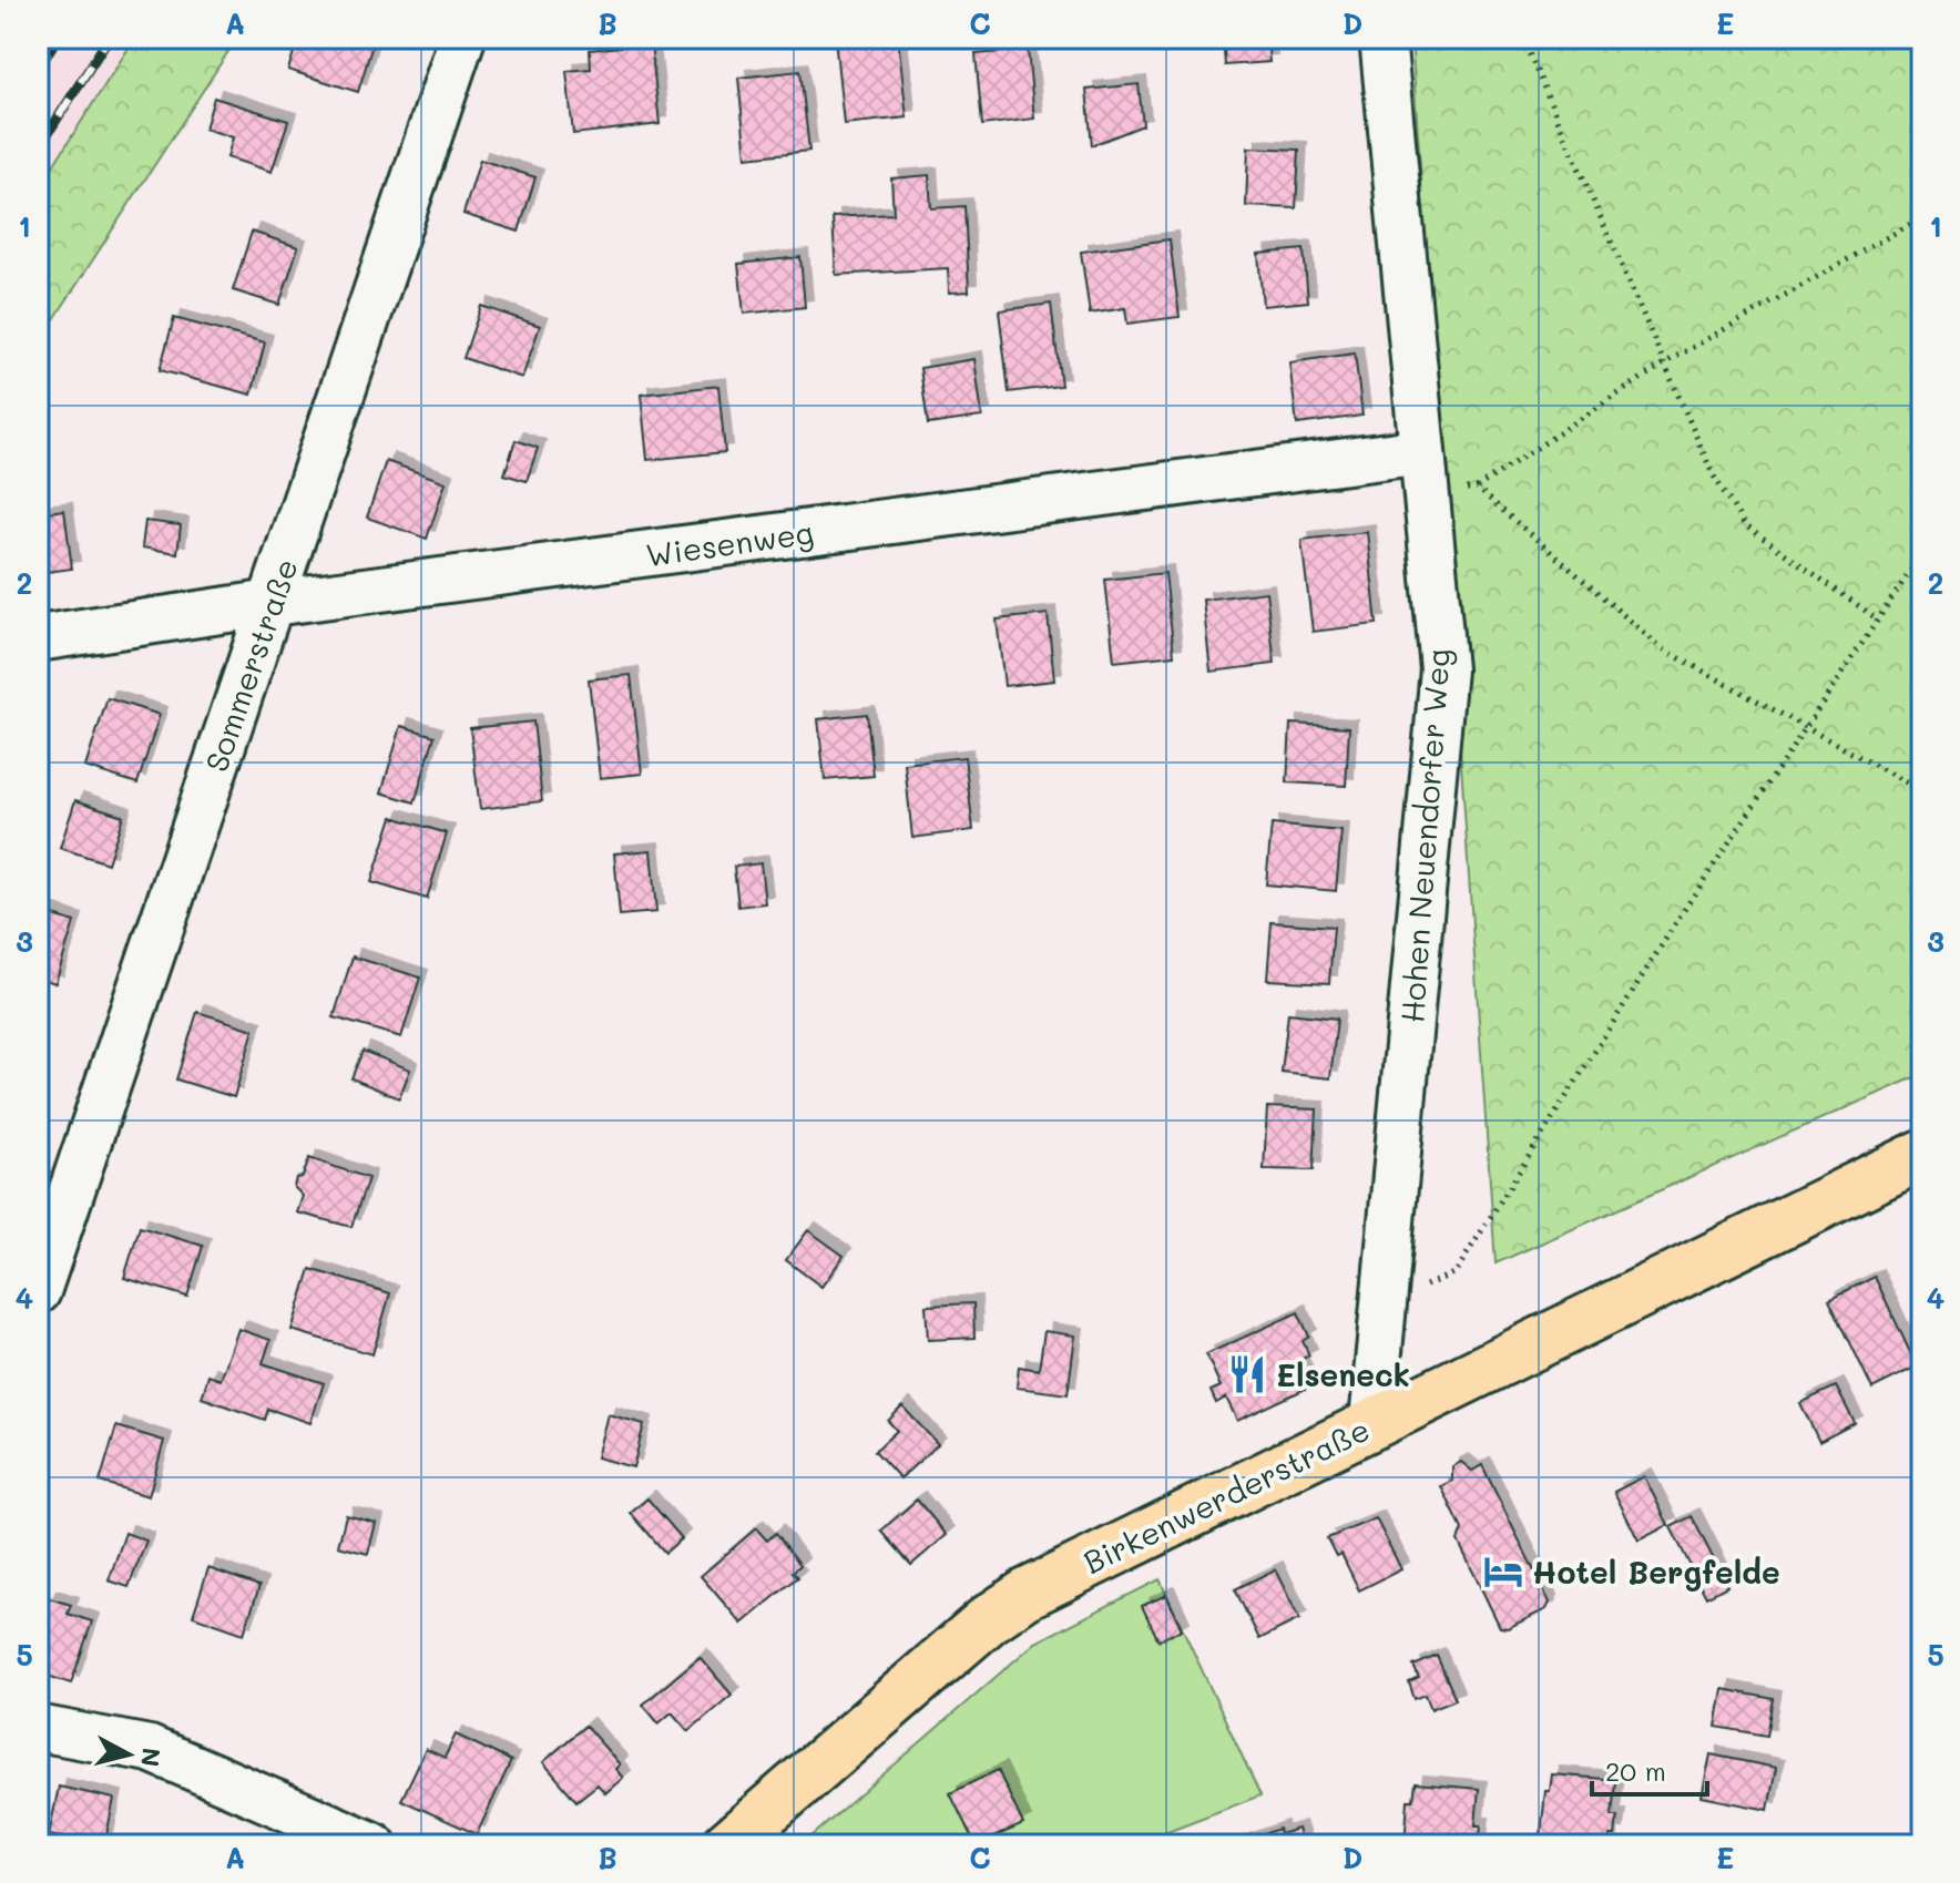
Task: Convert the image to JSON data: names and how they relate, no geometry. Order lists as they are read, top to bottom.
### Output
{
  "streets": {
    "main road": ["Birkenwerderstraße"],
    "street": ["Wiesenweg", "Sommerstraße", "Hohen Neuendorfer Weg"]
  },
  "crossings": [
    ["Wiesenweg", "Sommerstraße"],
    ["Wiesenweg", "Hohen Neuendorfer Weg"],
    ["Hohen Neuendorfer Weg", "Birkenwerderstraße"]
  ],
  "places": {
    "restaurant": ["Elseneck"],
    "hotel": ["Hotel Bergfelde"]
  },
  "scale_bar": "20 m",
  "north": "right",
  "grid": {
    "columns": [
      "A",
      "B",
      "C",
      "D",
      "E"
    ],
    "rows": [
      "1",
      "2",
      "3",
      "4",
      "5"
    ]
  }
}
